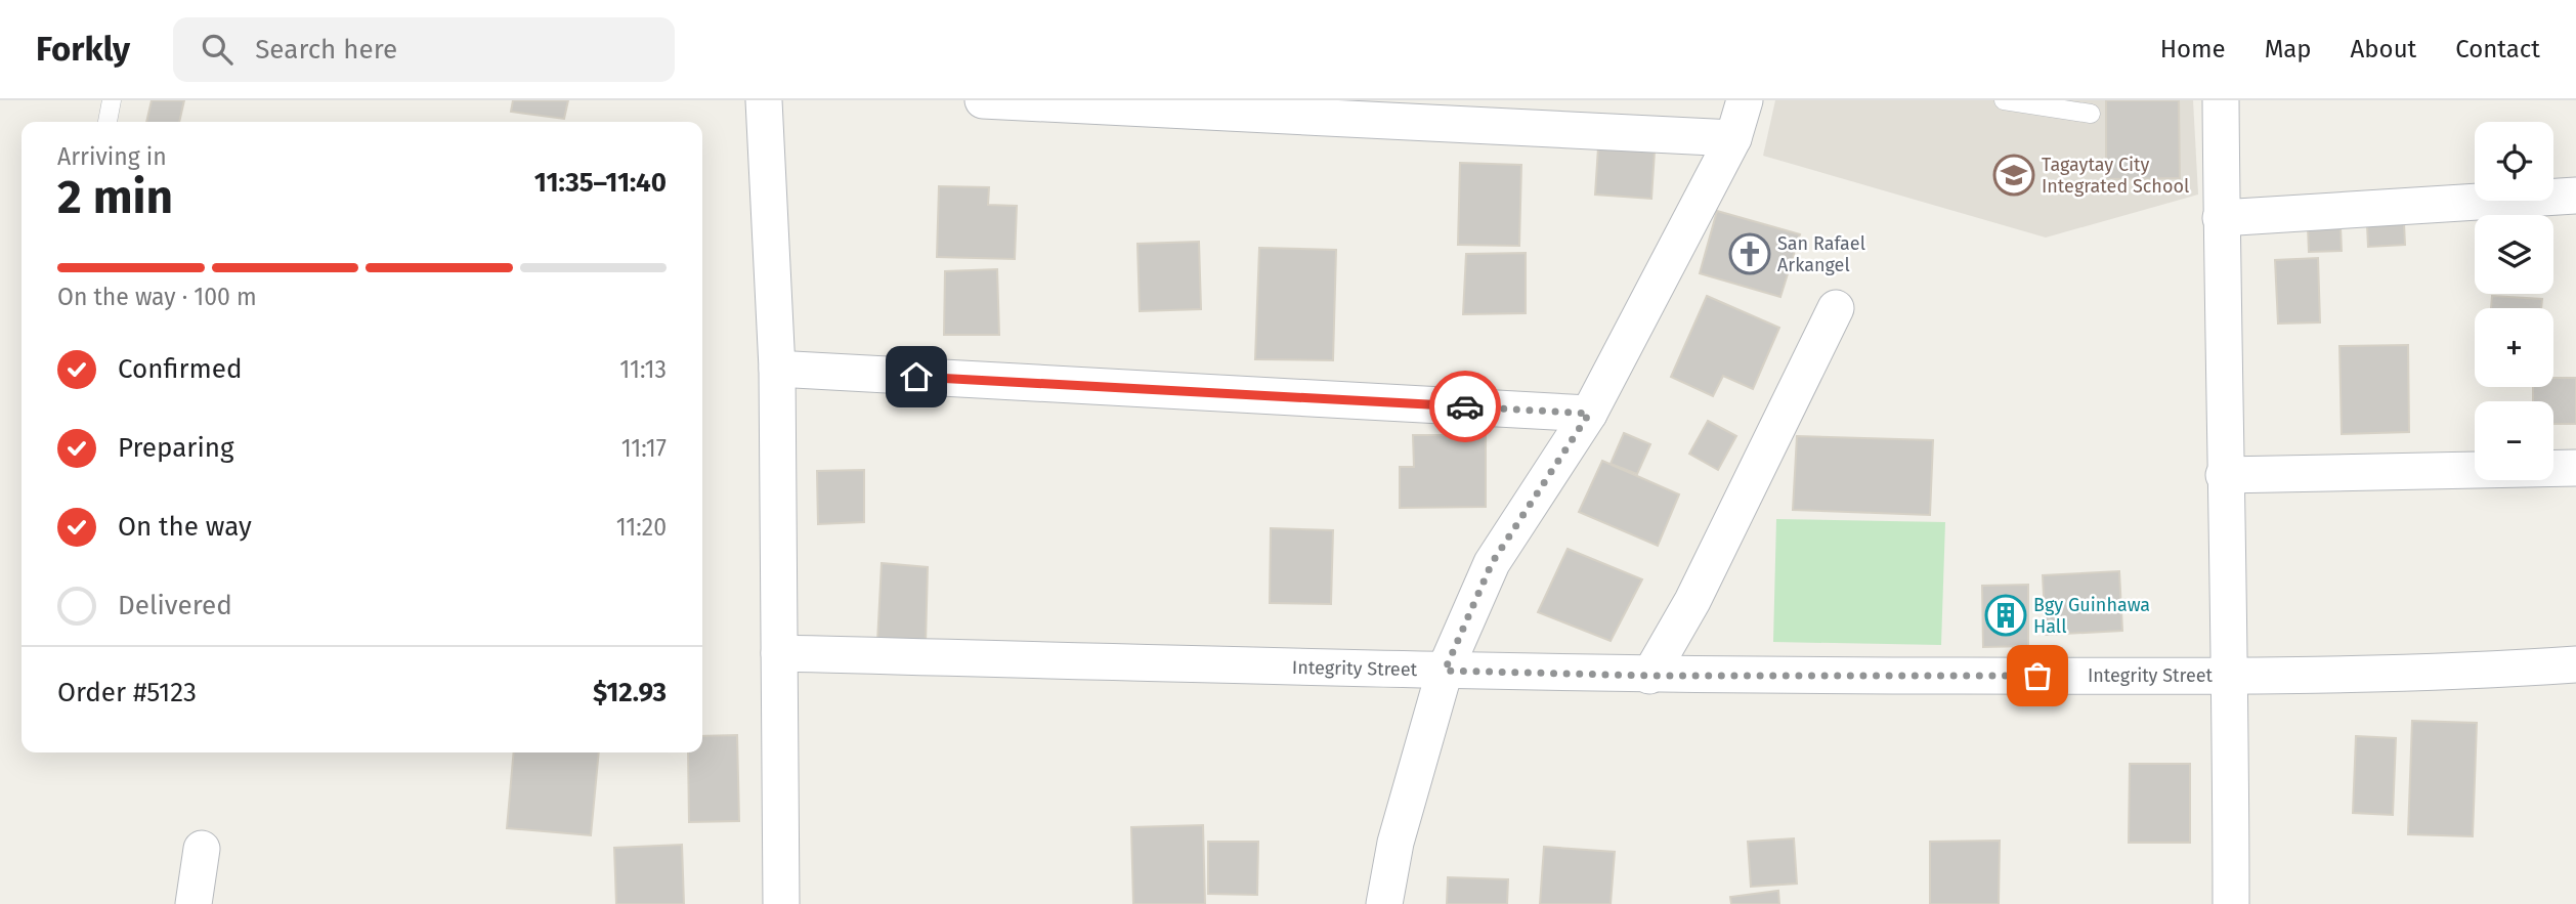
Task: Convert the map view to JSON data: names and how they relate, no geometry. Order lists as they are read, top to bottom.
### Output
{
  "streets": {
    "street": ["Integrity Street"]
  },
  "places": {
    "school or university": ["Tagaytay City Integrated School"],
    "church": ["San Rafael Arkangel"],
    "building": ["Bgy Guinhawa Hall"]
  },
  "page": {
    "header": "Forkly",
    "search": "Search here",
    "nav": [
      "Home",
      "Map",
      "About",
      "Contact"
    ],
    "map_buttons": ["+", "−"],
    "heading": ["2 min", "Arriving in", "11:35–11:40"],
    "panel": ["Order #5123", "$12.93"],
    "bar": "On the way · 100 m",
    "list": [
      ["Confirmed", "11:13"],
      ["Preparing", "11:17"],
      ["On the way", "11:20"],
      "Delivered"
    ]
  }
}
